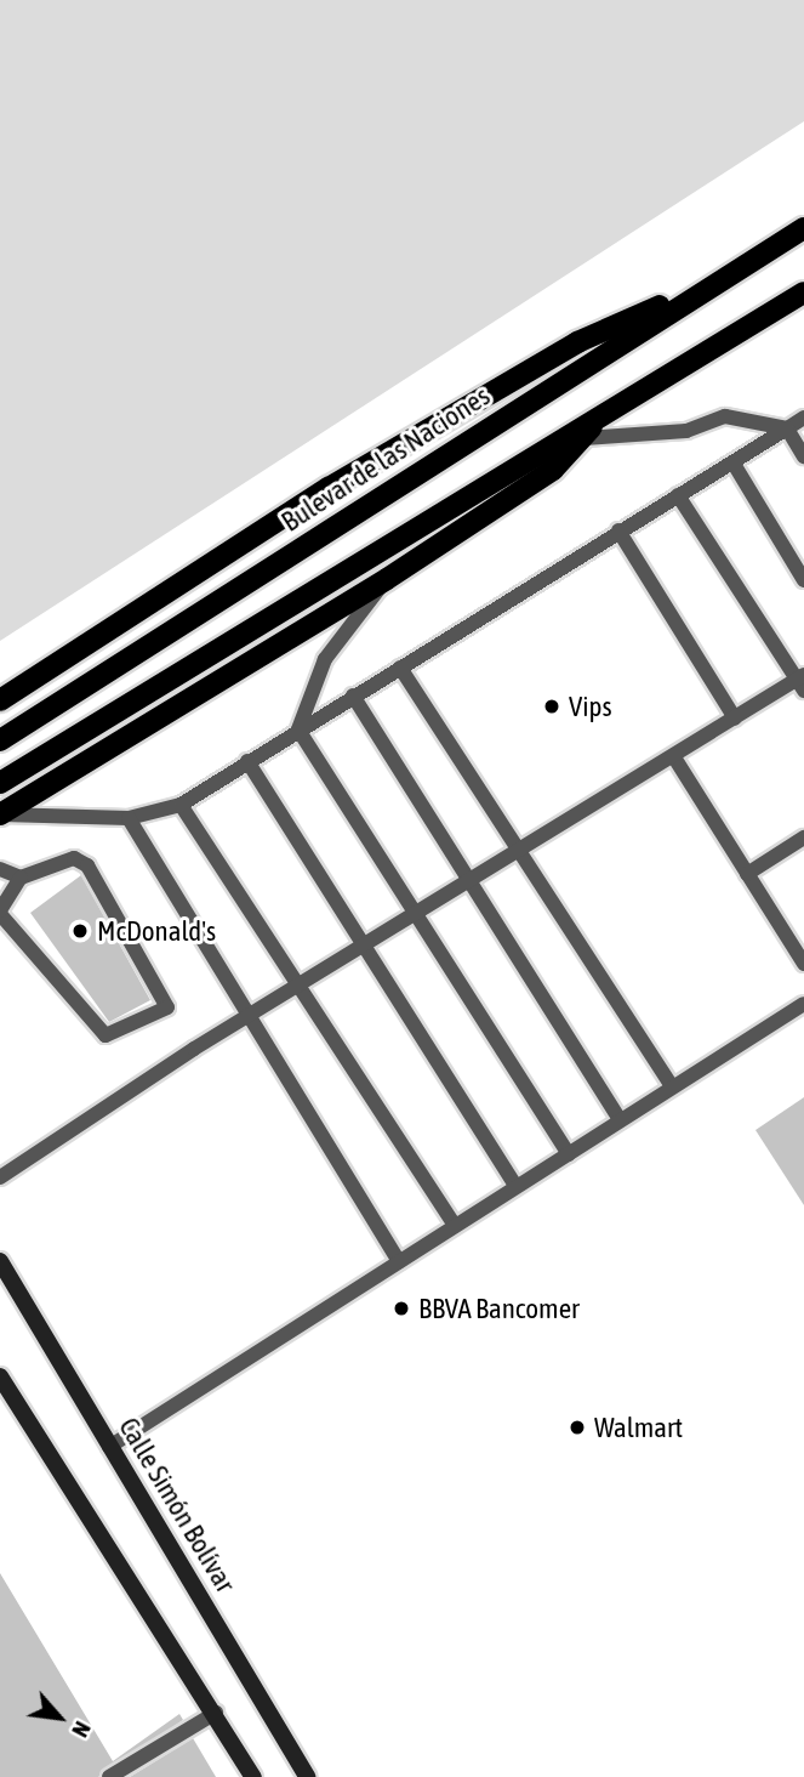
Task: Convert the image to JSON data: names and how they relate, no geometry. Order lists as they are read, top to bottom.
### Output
{
  "streets": {
    "main road": ["Bulevar de las Naciones", "Calle Simón Bolívar"]
  },
  "places": [
    "Vips",
    "McDonald's",
    "BBVA Bancomer",
    "Walmart"
  ],
  "north": "bottom right"
}
